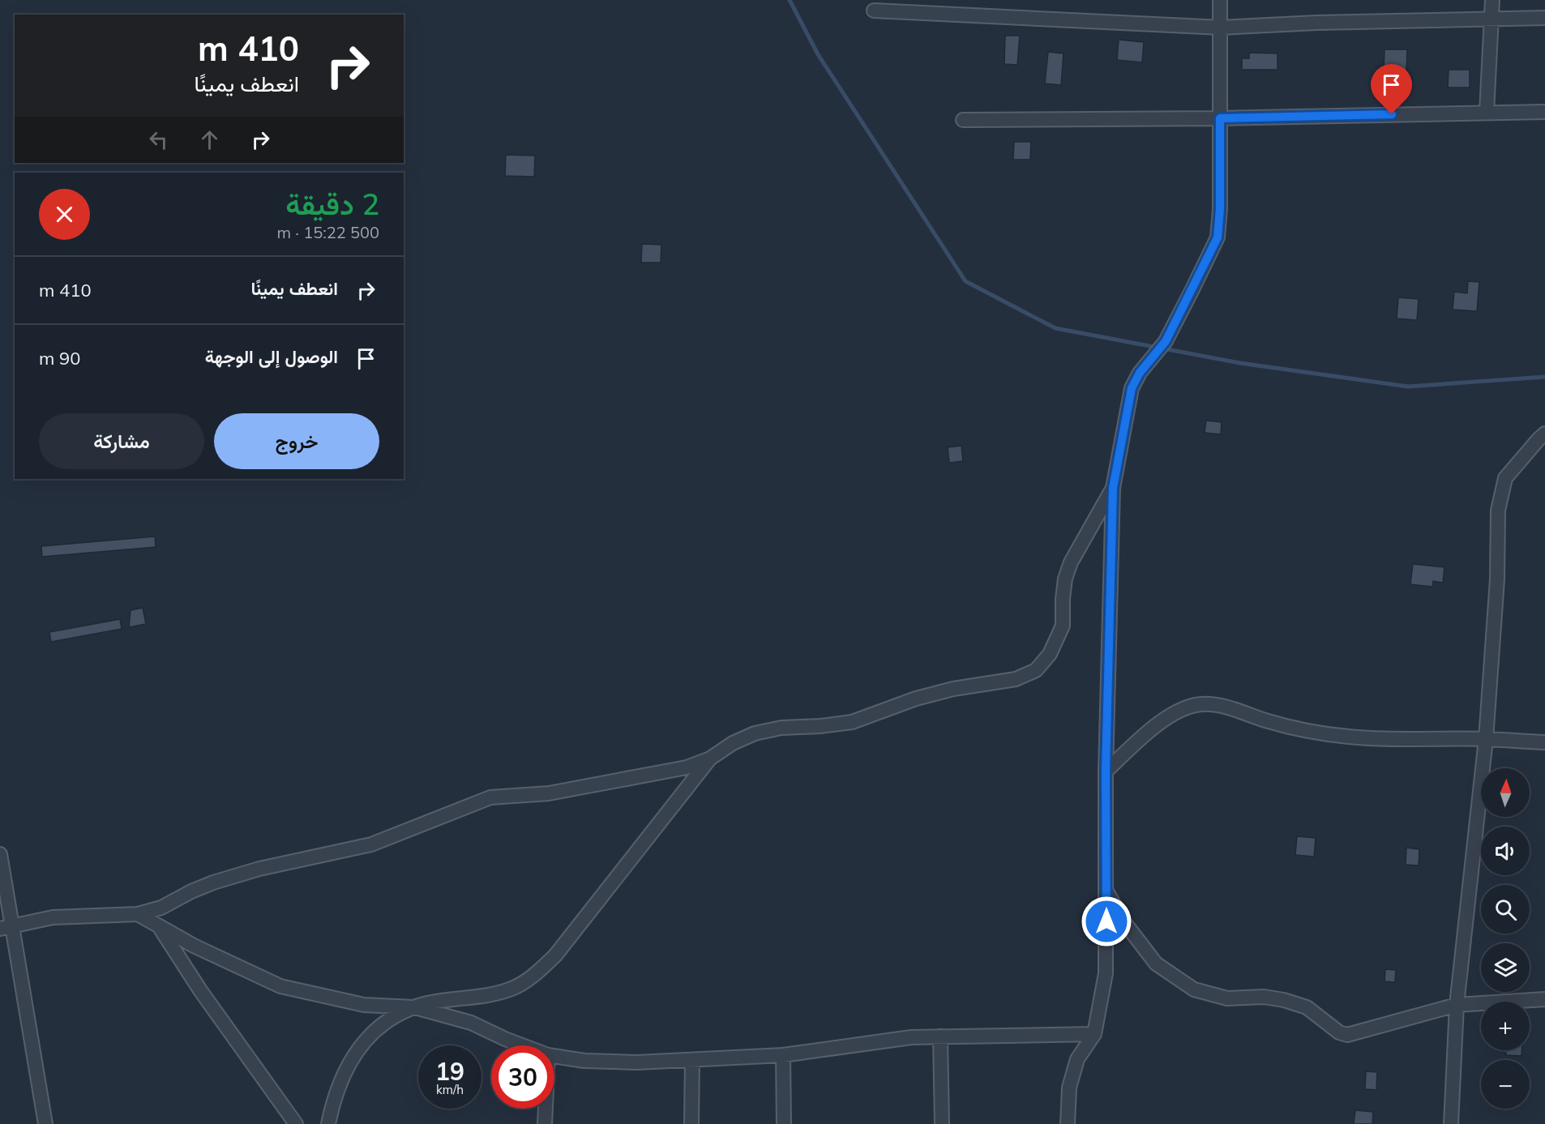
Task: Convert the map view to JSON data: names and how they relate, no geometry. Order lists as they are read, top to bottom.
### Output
{
  "north": "top",
  "page": {
    "turn": ["410 m", "انعطف يمينًا"],
    "heading": ["2 دقيقة", "500 m · 15:22"],
    "list": [
      {
        "name": "انعطف يمينًا",
        "value": "410 m"
      },
      {
        "name": "الوصول إلى الوجهة",
        "value": "90 m"
      }
    ],
    "buttons": ["خروج", "مشاركة"],
    "map_buttons": ["+", "−"],
    "speed": "19 km/h",
    "limit": "30"
  }
}
